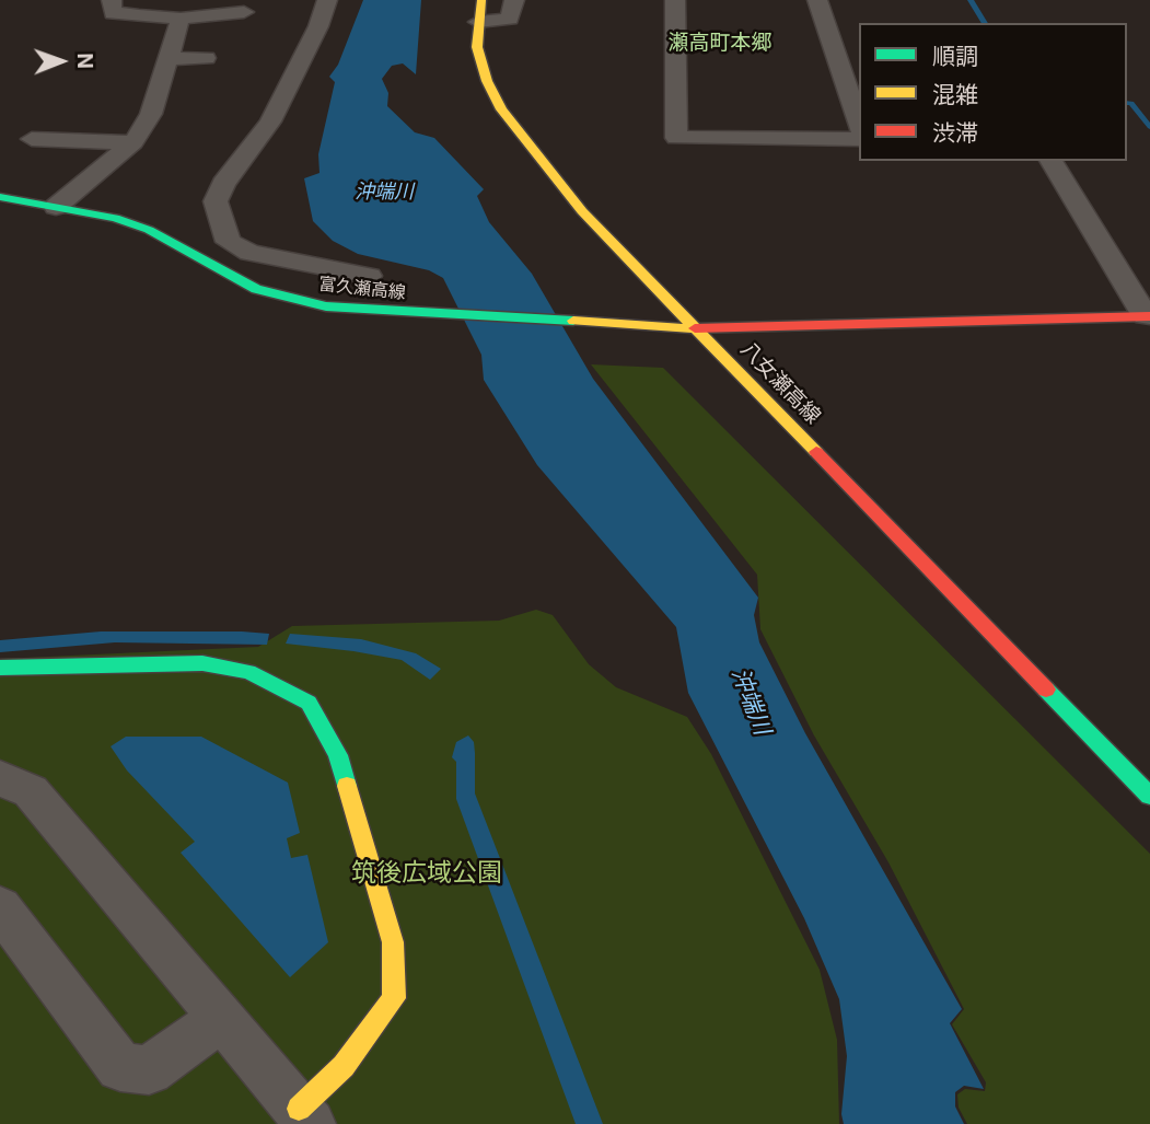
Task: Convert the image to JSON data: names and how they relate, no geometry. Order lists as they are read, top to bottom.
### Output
{
  "streets": {
    "main road": ["富久瀬高線", "八女瀬高線"]
  },
  "crossings": [
    ["富久瀬高線", "八女瀬高線"]
  ],
  "districts": ["瀬高町本郷"],
  "water": ["沖端川"],
  "parks": ["筑後広域公園"],
  "legend": ["順調", "混雑", "渋滞"],
  "north": "right"
}
